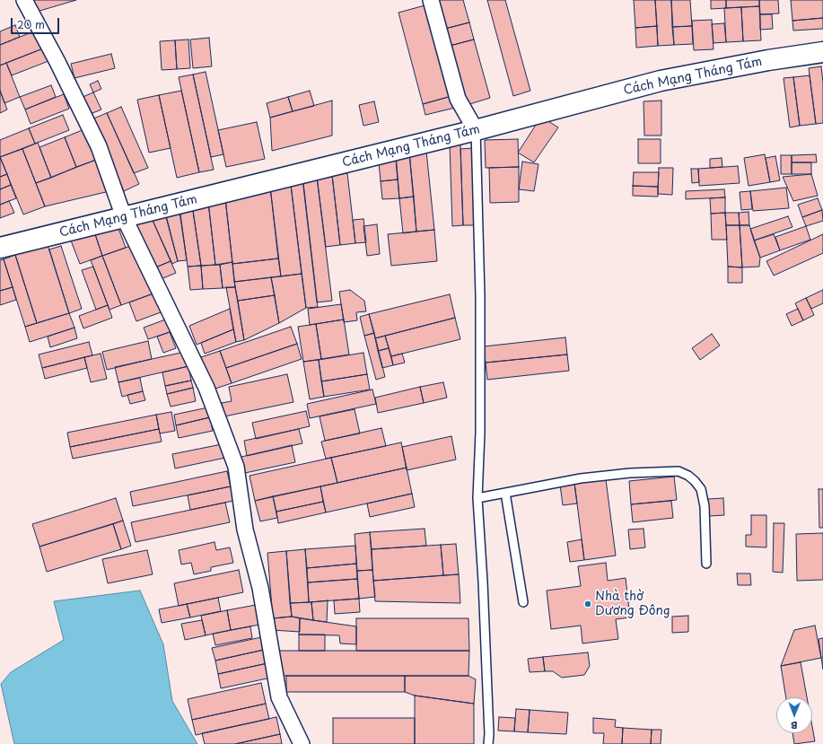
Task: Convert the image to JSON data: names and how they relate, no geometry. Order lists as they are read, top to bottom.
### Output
{
  "streets": {
    "street": ["Cách Mạng Tháng Tám"]
  },
  "places": ["Nhà thờ Dương Đông"],
  "scale_bar": "20 m",
  "north": "bottom"
}
